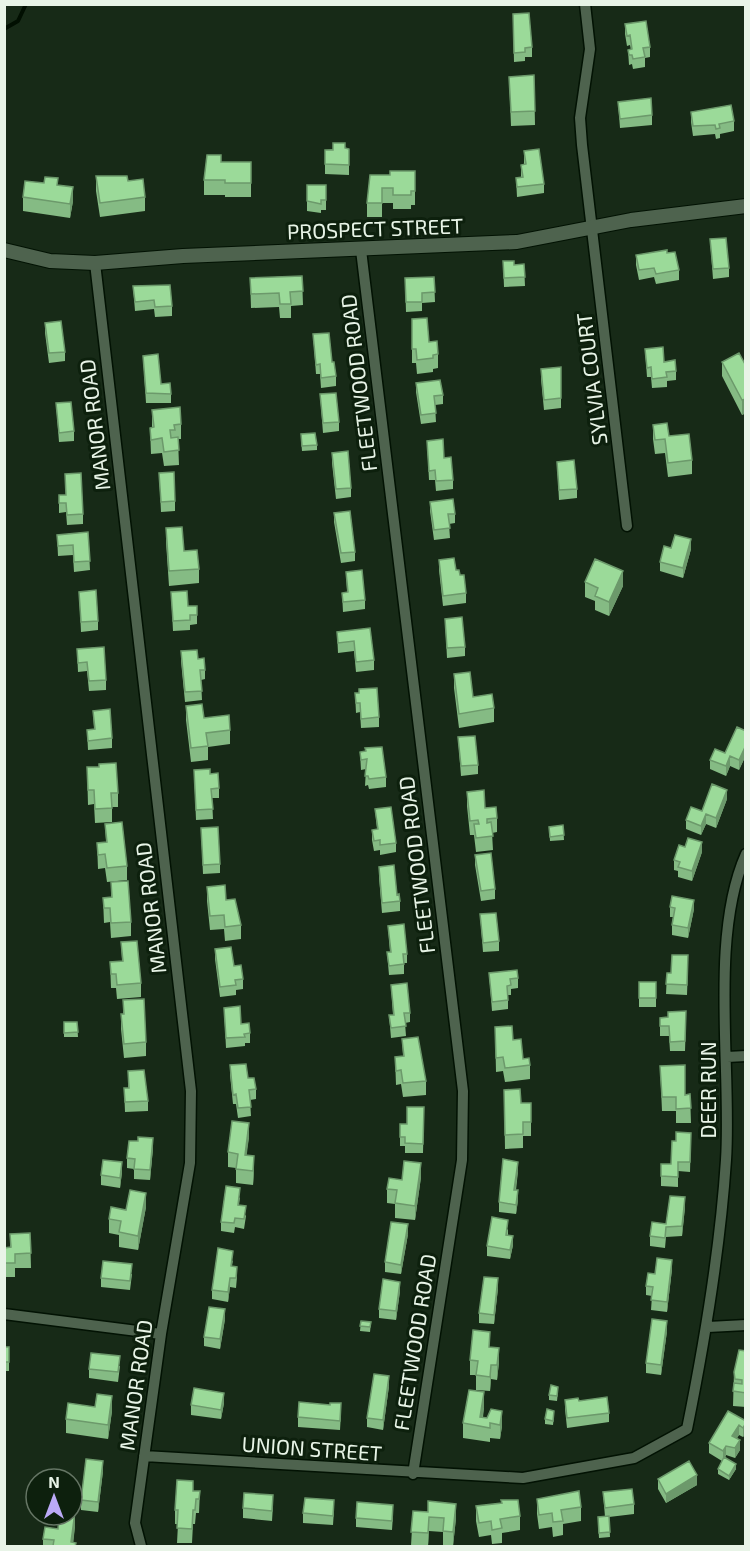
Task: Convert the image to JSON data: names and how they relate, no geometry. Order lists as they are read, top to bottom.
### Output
{
  "streets": {
    "street": [
      "PROSPECT STREET",
      "SYLVIA COURT",
      "FLEETWOOD ROAD",
      "MANOR ROAD",
      "DEER RUN",
      "UNION STREET"
    ]
  },
  "crossings": [
    ["PROSPECT STREET", "SYLVIA COURT"],
    ["PROSPECT STREET", "FLEETWOOD ROAD"],
    ["PROSPECT STREET", "MANOR ROAD"],
    ["FLEETWOOD ROAD", "UNION STREET"],
    ["MANOR ROAD", "UNION STREET"],
    ["DEER RUN", "UNION STREET"]
  ],
  "north": "top"
}
